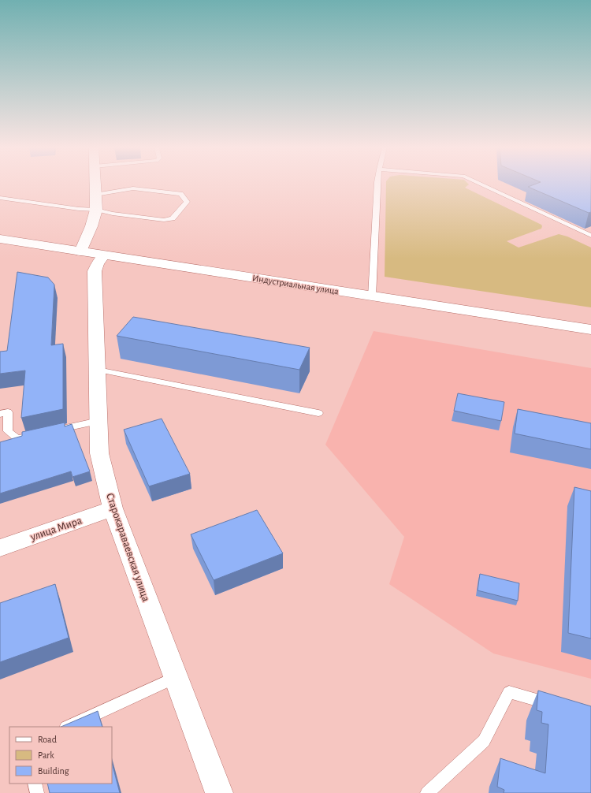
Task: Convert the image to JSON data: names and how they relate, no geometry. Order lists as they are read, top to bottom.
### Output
{
  "streets": {
    "main road": ["Индустриальная улица", "улица Мира", "Старокараваевская улица"]
  },
  "crossings": [
    ["Индустриальная улица", "Старокараваевская улица"],
    ["улица Мира", "Старокараваевская улица"]
  ],
  "legend": ["Road", "Park", "Building"]
}
